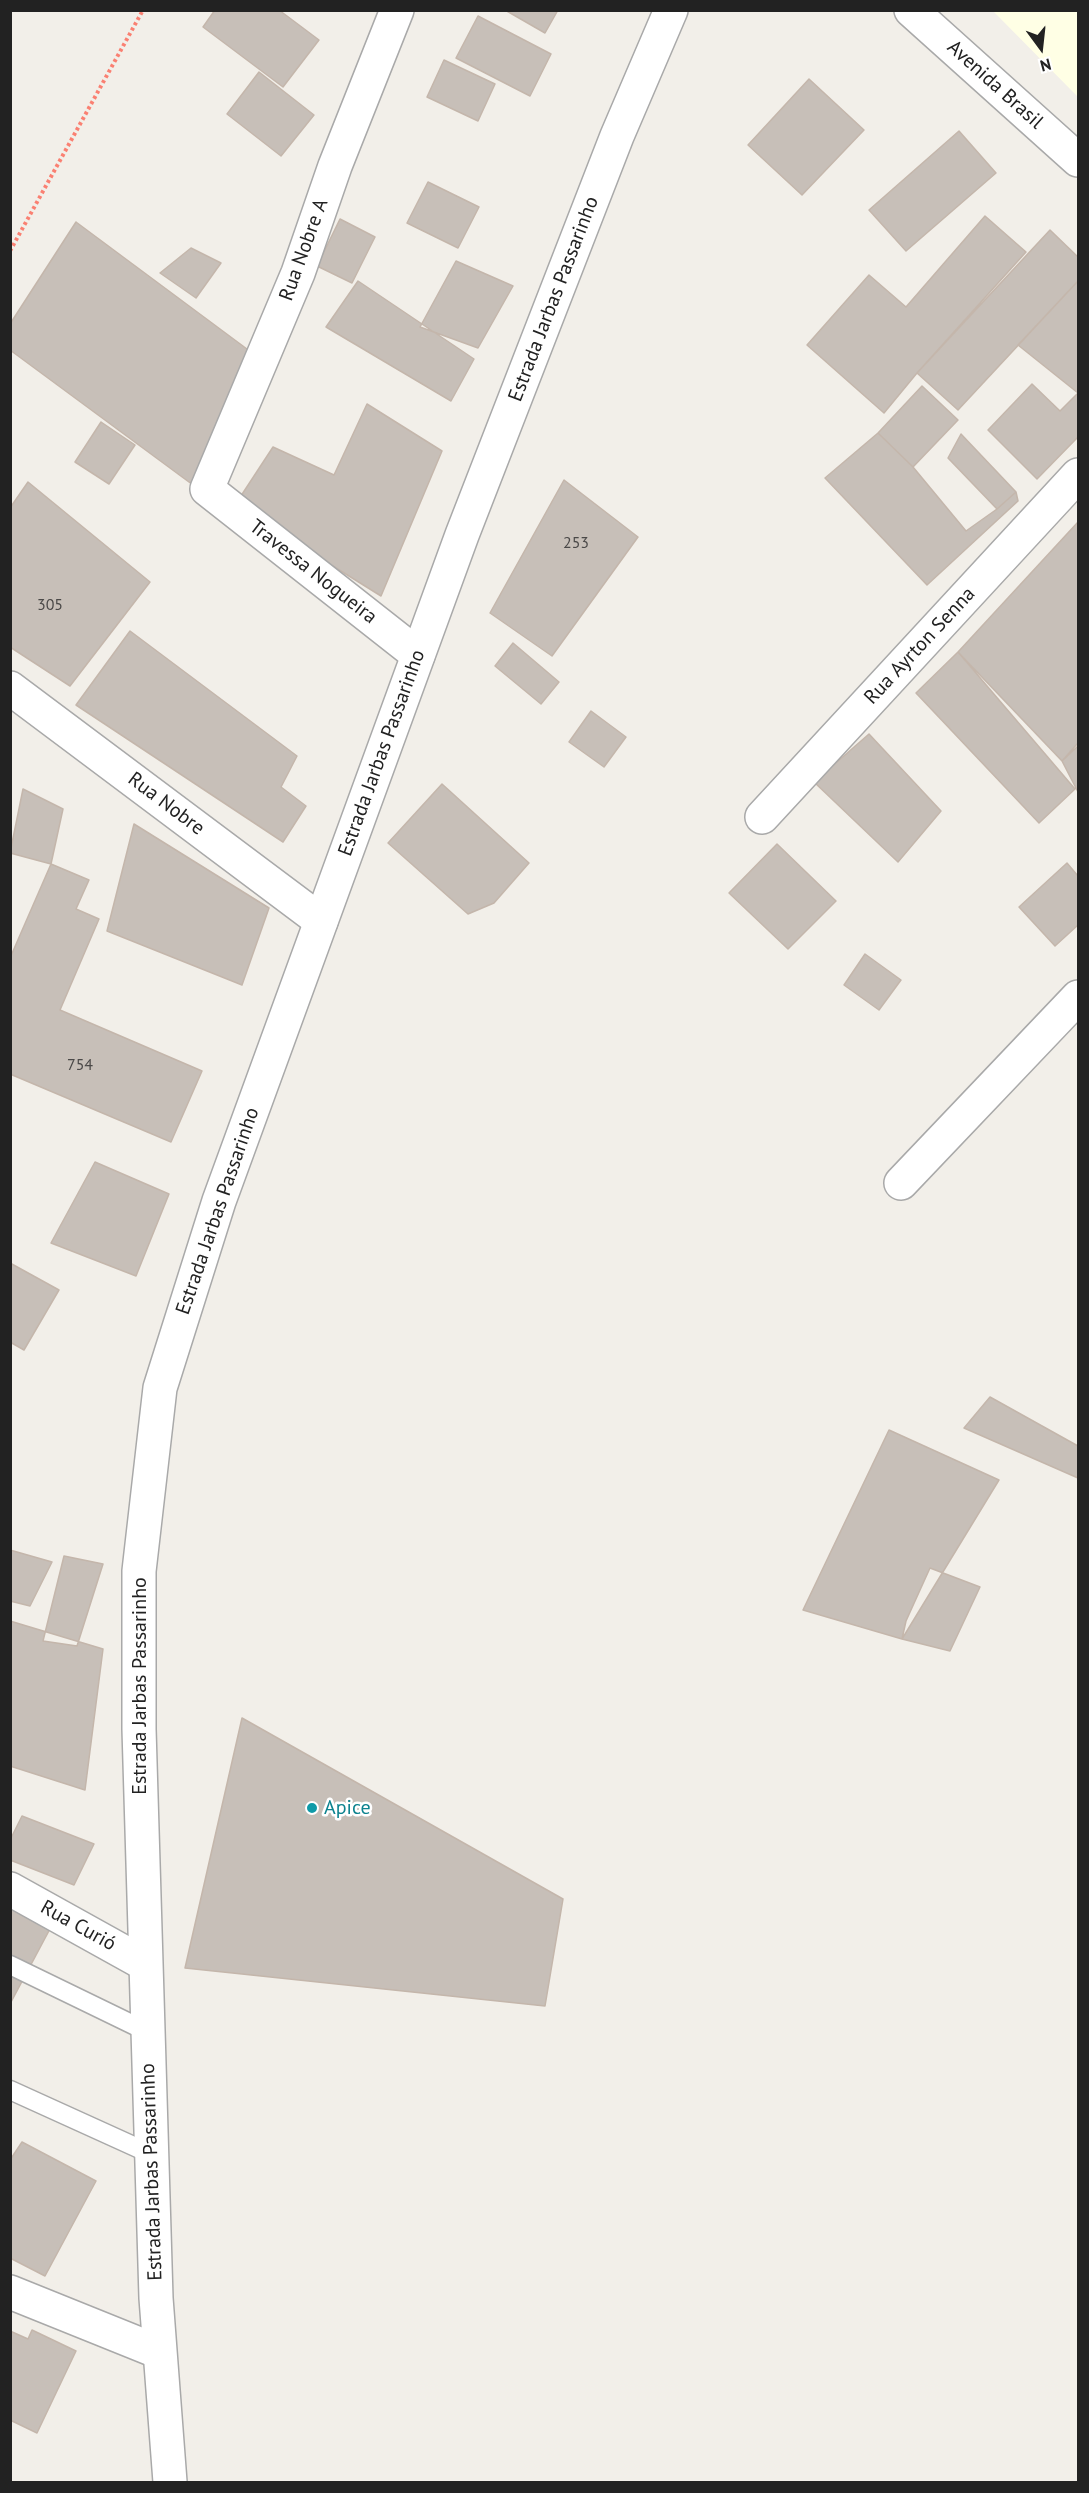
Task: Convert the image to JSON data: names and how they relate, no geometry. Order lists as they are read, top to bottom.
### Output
{
  "streets": {
    "street": [
      "Avenida Brasil",
      "Rua Nobre A",
      "Estrada Jarbas Passarinho",
      "Travessa Nogueira",
      "Rua Ayrton Senna",
      "Rua Nobre",
      "Rua Curió"
    ]
  },
  "crossings": [
    ["Rua Nobre A", "Travessa Nogueira"],
    ["Estrada Jarbas Passarinho", "Travessa Nogueira"],
    ["Estrada Jarbas Passarinho", "Rua Nobre"],
    ["Estrada Jarbas Passarinho", "Rua Curió"]
  ],
  "places": ["Apice"],
  "house_numbers": ["253", "305", "754"],
  "north": "bottom"
}
